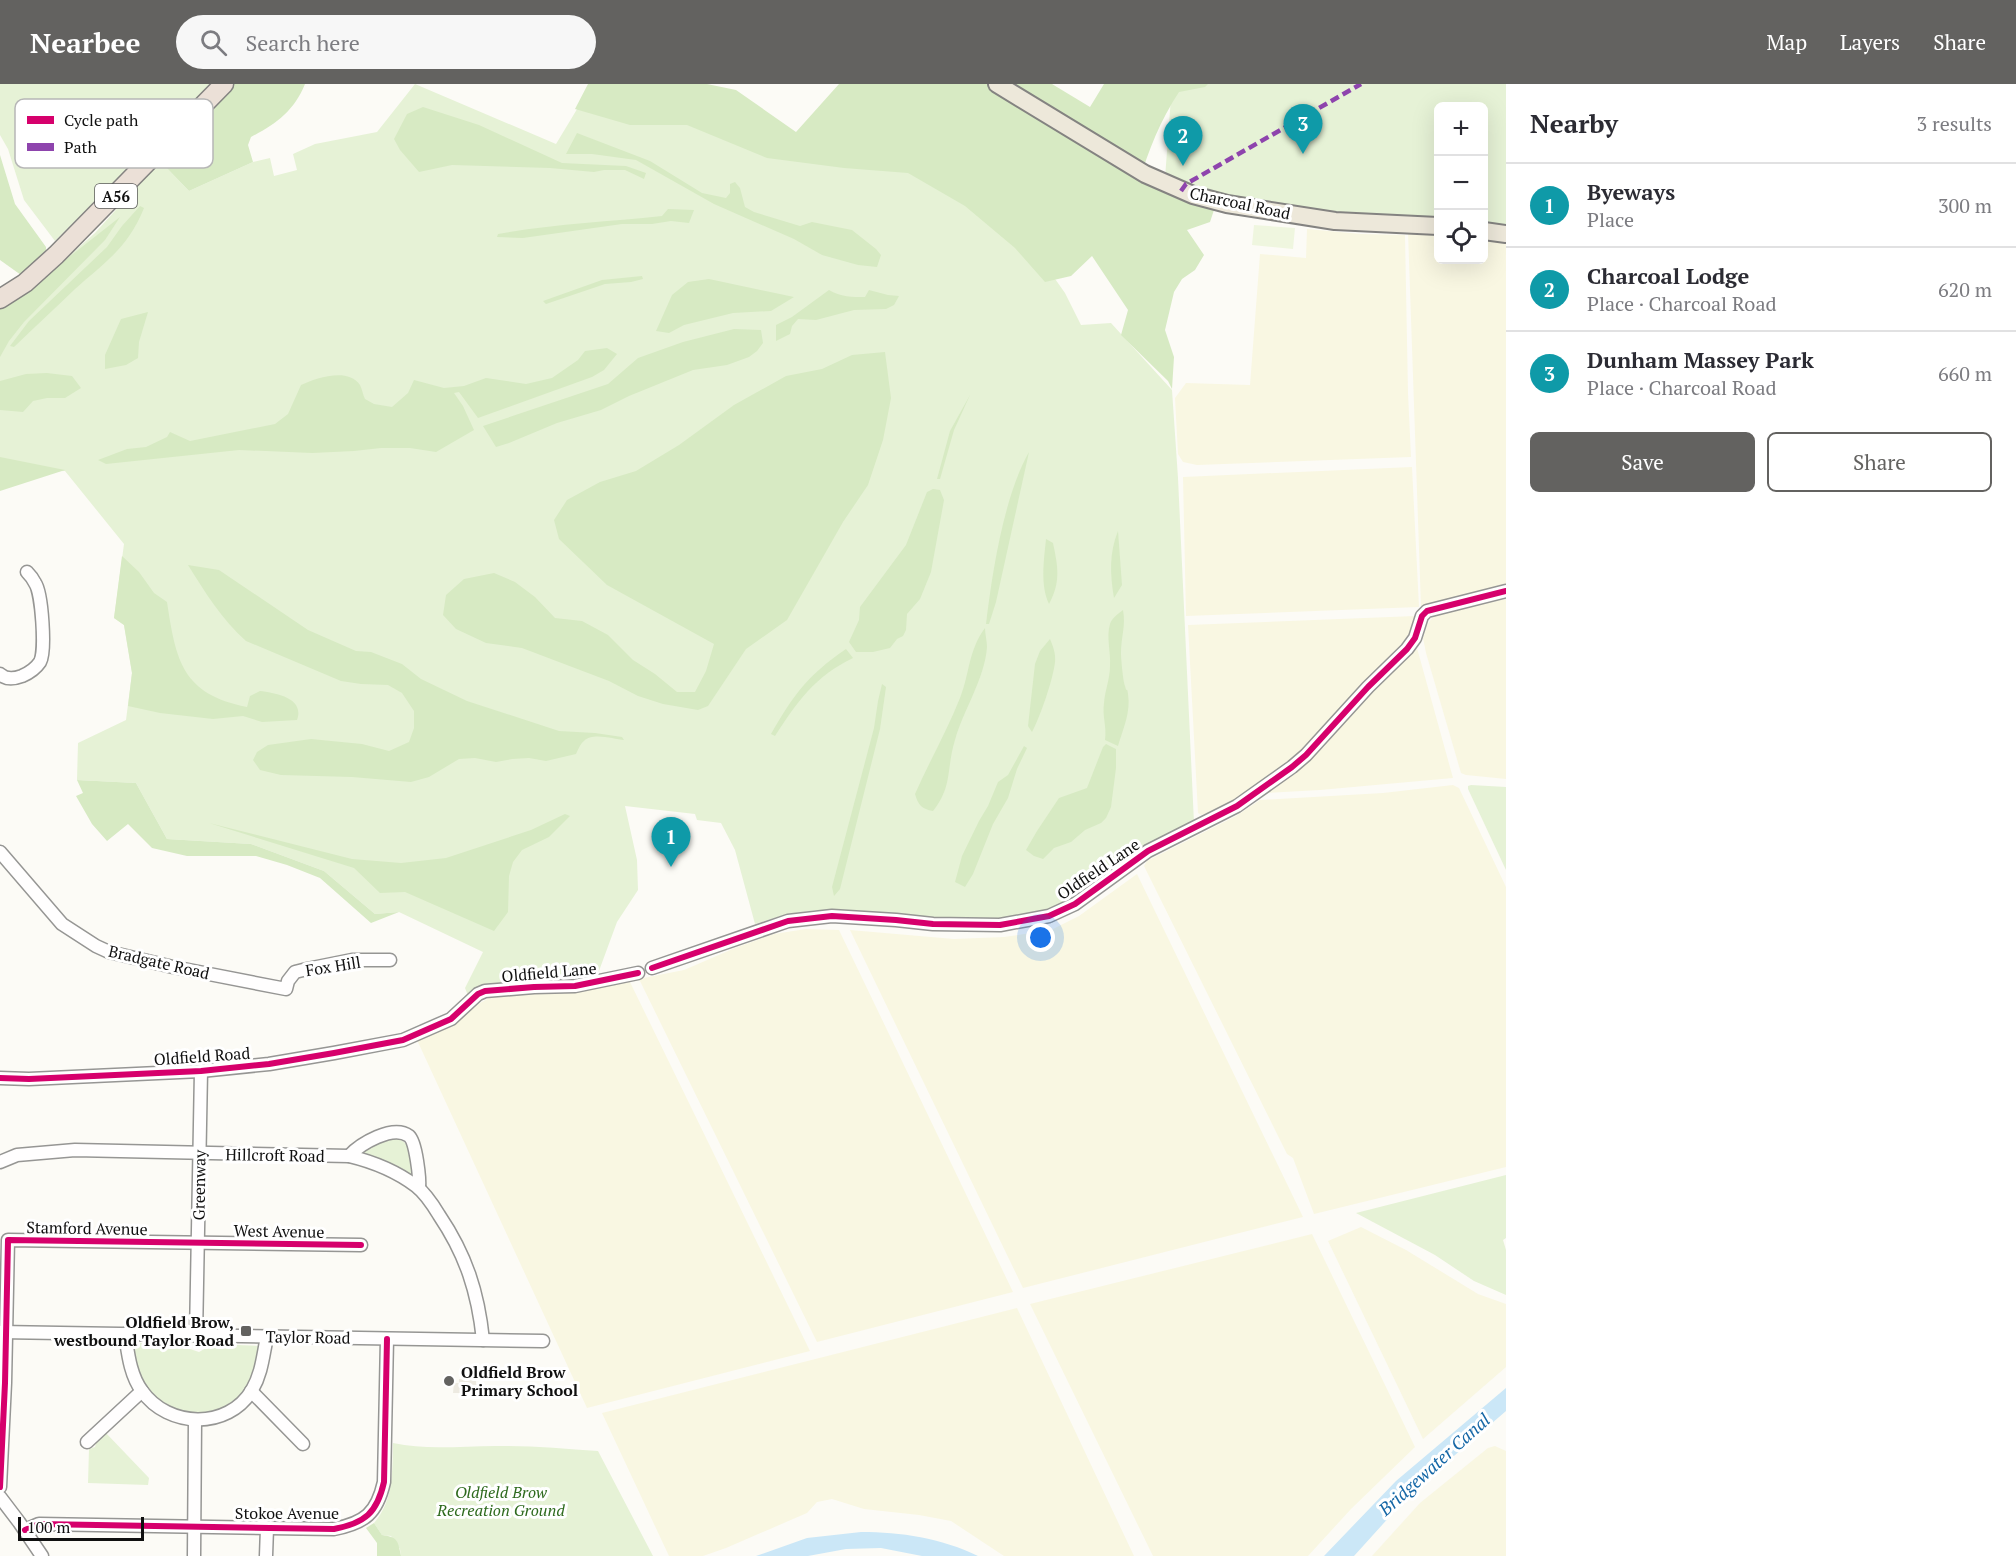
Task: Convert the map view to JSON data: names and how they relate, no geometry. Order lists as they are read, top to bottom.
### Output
{
  "streets": {
    "highway": ["A56"],
    "main road": ["Charcoal Road"],
    "street": [
      "Oldfield Lane",
      "Bradgate Road",
      "Fox Hill",
      "Oldfield Road",
      "Hillcroft Road",
      "Greenway",
      "Stamford Avenue",
      "West Avenue",
      "Taylor Road",
      "Stokoe Avenue"
    ]
  },
  "crossings": [
    ["Oldfield Lane", "Oldfield Road"],
    ["Bradgate Road", "Fox Hill"],
    ["Oldfield Road", "Greenway"],
    ["Hillcroft Road", "Greenway"],
    ["Hillcroft Road", "Taylor Road"],
    ["Greenway", "Stamford Avenue"],
    ["Greenway", "West Avenue"],
    ["Greenway", "Taylor Road"],
    ["Stamford Avenue", "West Avenue"],
    ["Stamford Avenue", "Taylor Road"],
    ["Taylor Road", "Stokoe Avenue"]
  ],
  "water": ["Bridgewater Canal"],
  "parks": ["Oldfield Brow Recreation Ground"],
  "places": {
    "transit": ["Oldfield Brow, westbound Taylor Road"],
    "other": ["Oldfield Brow Primary School"]
  },
  "legend": ["Cycle path", "Path"],
  "scale_bar": "100 m",
  "page": {
    "header": "Nearbee",
    "search": "Search here",
    "nav": ["Map", "Layers", "Share"],
    "heading": ["Nearby", "3 results"],
    "map_buttons": ["+", "−"],
    "pins": ["3", "2", "1"],
    "list": [
      {
        "mark": "1",
        "name": "Byeways",
        "note": "Place",
        "value": "300 m"
      },
      {
        "mark": "2",
        "name": "Charcoal Lodge",
        "note": "Place · Charcoal Road",
        "value": "620 m"
      },
      {
        "mark": "3",
        "name": "Dunham Massey Park",
        "note": "Place · Charcoal Road",
        "value": "660 m"
      }
    ],
    "buttons": ["Save", "Share"],
    "scale": "100 m"
  }
}
